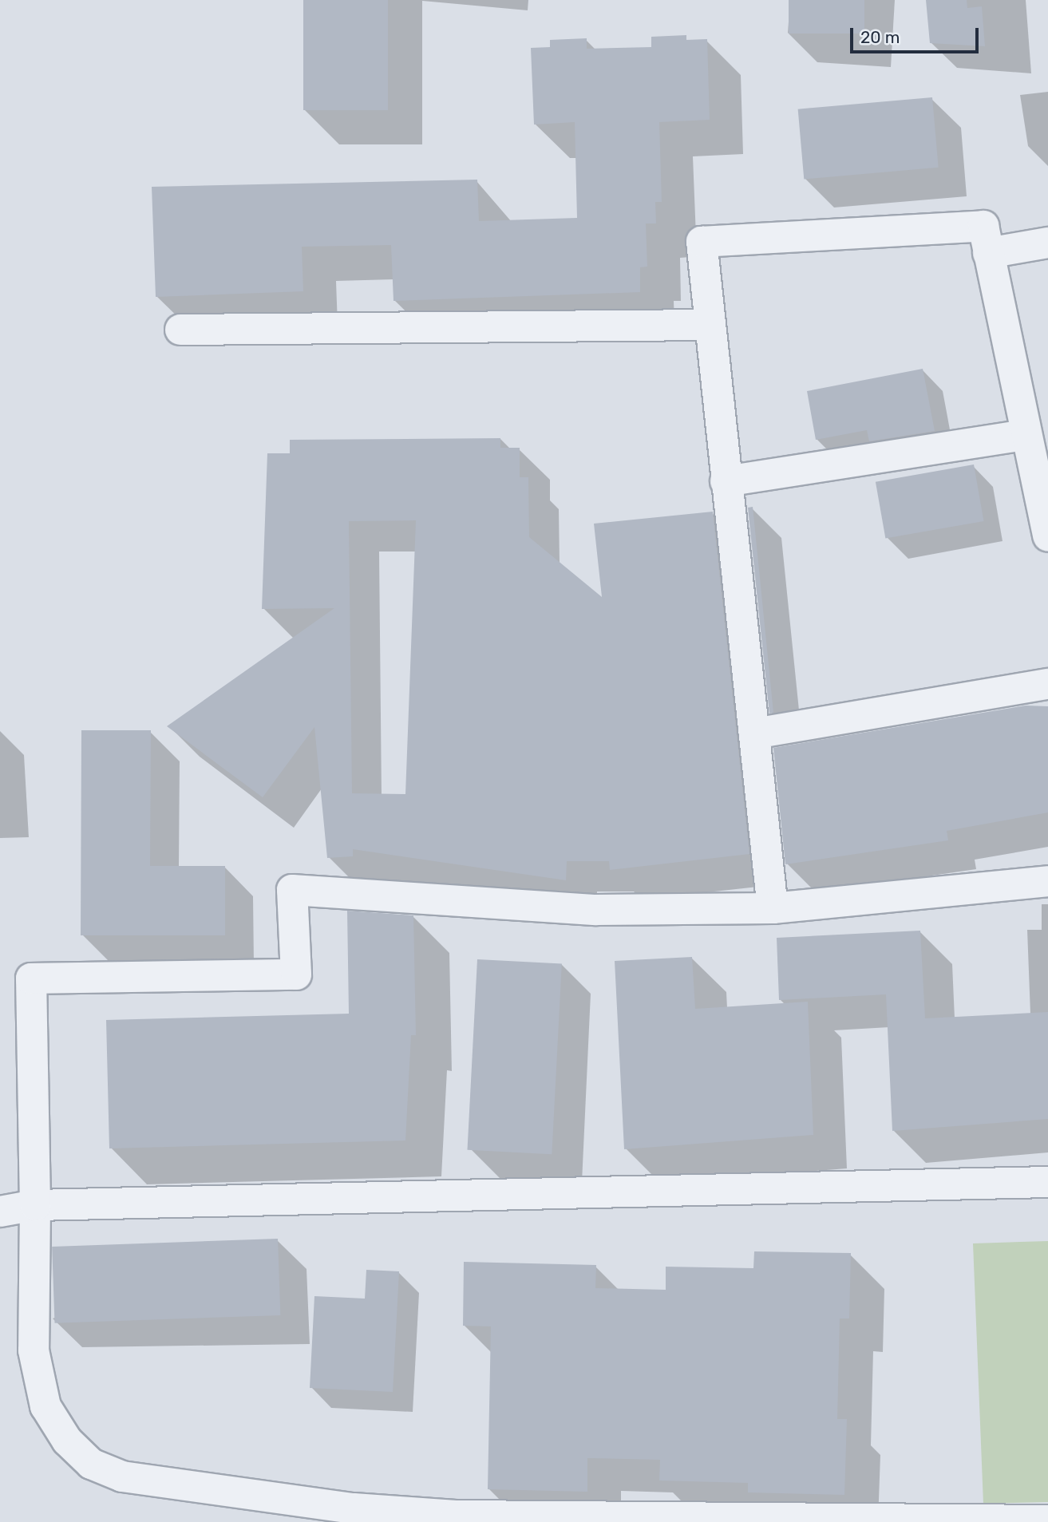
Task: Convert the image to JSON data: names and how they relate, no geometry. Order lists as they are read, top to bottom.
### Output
{
  "scale_bar": "20 m"
}
